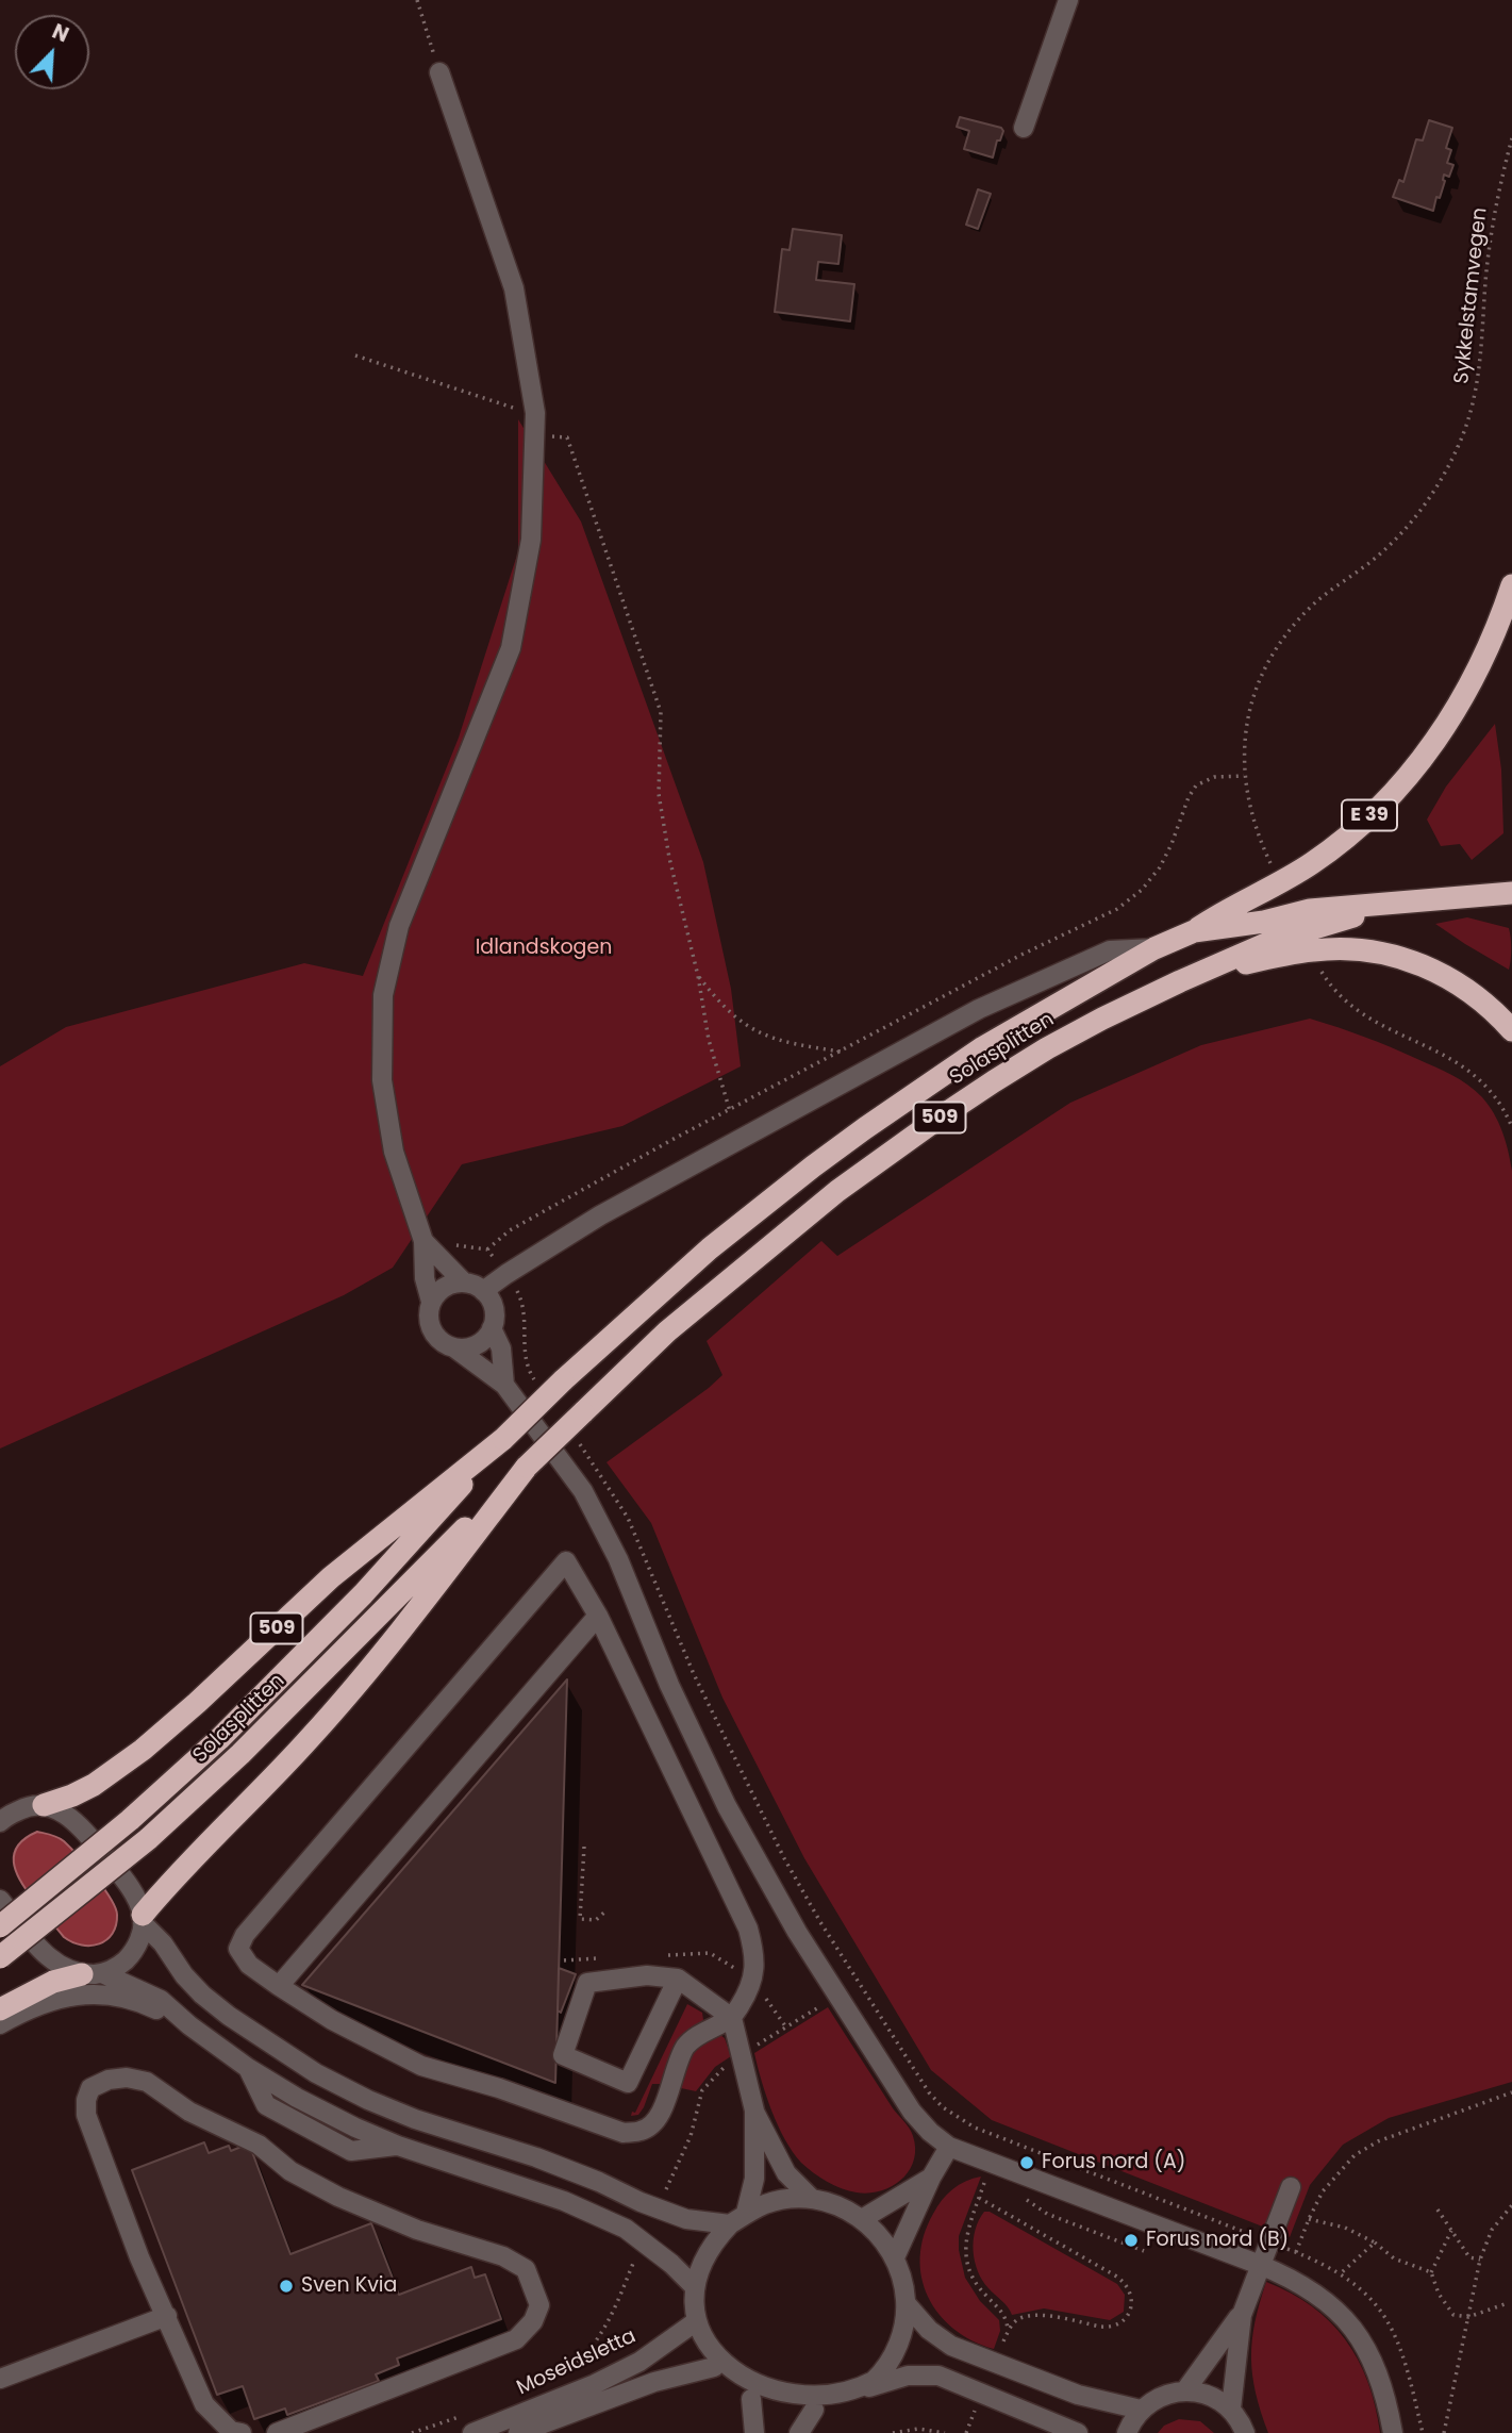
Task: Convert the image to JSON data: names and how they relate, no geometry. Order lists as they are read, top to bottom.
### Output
{
  "streets": {
    "highway": ["E 39", "Solasplitten", "509"],
    "street": ["Moseidsletta"],
    "path": ["Sykkelstamvegen"]
  },
  "crossings": [
    ["E 39", "Solasplitten"],
    ["Solasplitten", "509"]
  ],
  "parks": ["Idlandskogen"],
  "places": ["Forus nord (A)", "Forus nord (B)", "Sven Kvia"],
  "north": "top right"
}
